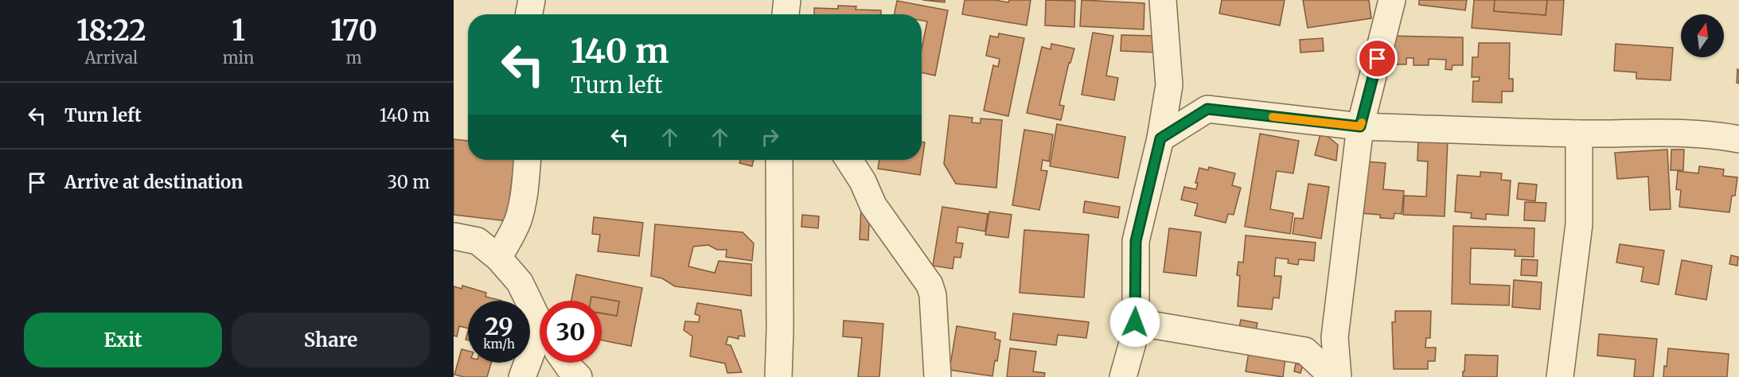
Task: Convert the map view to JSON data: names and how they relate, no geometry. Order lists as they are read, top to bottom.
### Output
{
  "north": "top",
  "page": {
    "eta": [
      "18:22",
      "Arrival",
      "1",
      "min",
      "170",
      "m"
    ],
    "turn": ["140 m", "Turn left"],
    "list": [
      {
        "name": "Turn left",
        "value": "140 m"
      },
      {
        "name": "Arrive at destination",
        "value": "30 m"
      }
    ],
    "speed": "29 km/h",
    "limit": "30",
    "buttons": ["Exit", "Share"]
  }
}
